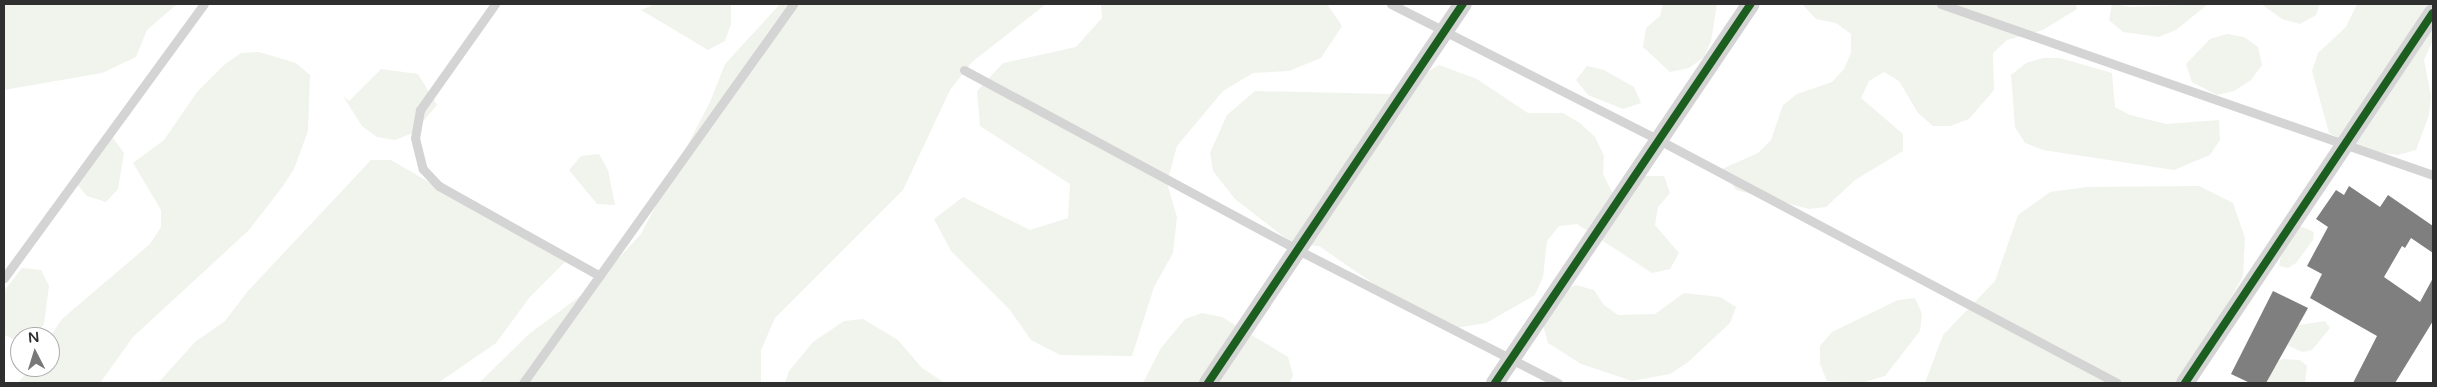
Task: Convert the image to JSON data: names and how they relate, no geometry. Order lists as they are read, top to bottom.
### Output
{
  "north": "top"
}
